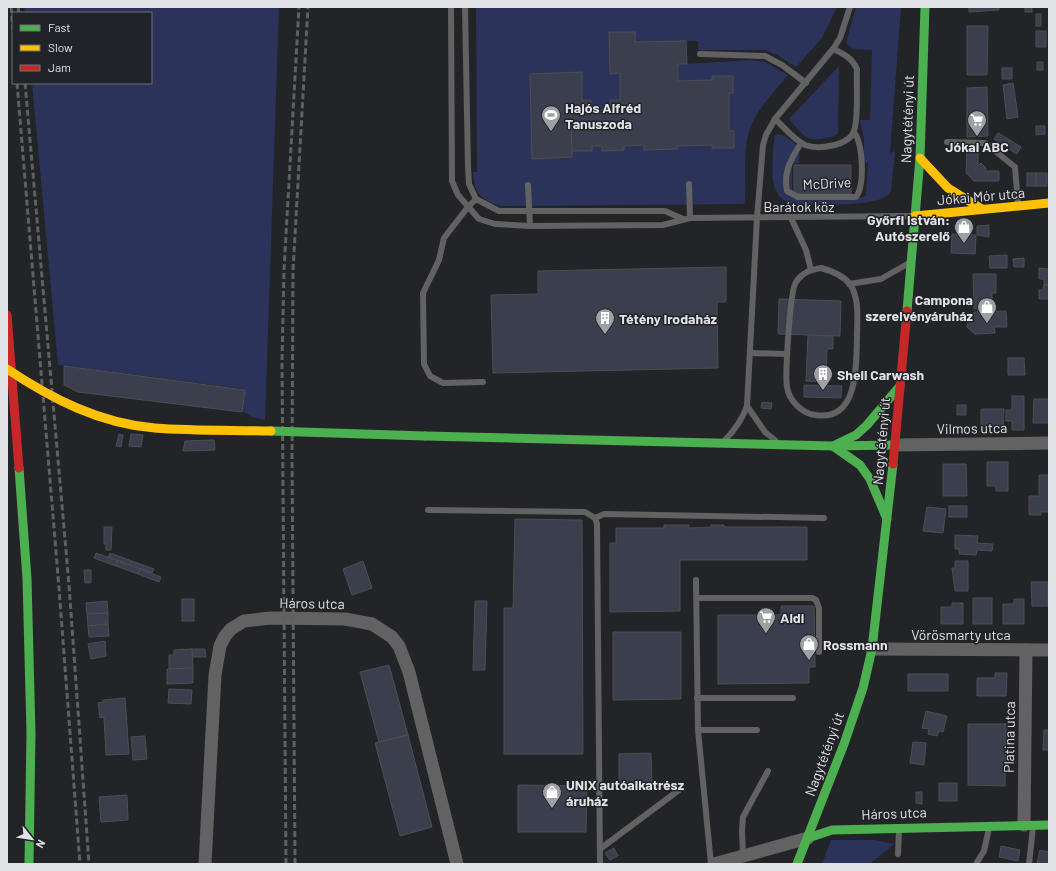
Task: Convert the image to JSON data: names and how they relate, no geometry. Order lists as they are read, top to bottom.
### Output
{
  "streets": {
    "main road": ["Nagytétényi út", "Jókai Mór utca", "Háros utca"],
    "street": ["Vilmos utca", "Vörösmarty utca", "Platina utca"],
    "lane": ["McDrive", "Barátok köz"]
  },
  "crossings": [
    ["Nagytétényi út", "Jókai Mór utca"],
    ["Nagytétényi út", "Barátok köz"],
    ["Nagytétényi út", "Vilmos utca"],
    ["Nagytétényi út", "Háros utca"],
    ["Nagytétényi út", "Vörösmarty utca"],
    ["Jókai Mór utca", "Barátok köz"],
    ["Háros utca", "Platina utca"],
    ["Vörösmarty utca", "Platina utca"]
  ],
  "places": {
    "sports": ["Hajós Alfréd Tanuszoda"],
    "supermarket": ["Jókai ABC", "Aldi"],
    "shop": [
      "Győrfi István: Autószerelő",
      "Campona szerelvényáruház",
      "Rossmann",
      "UNIX autóalkatrész áruház"
    ],
    "building": ["Tétény Irodaház", "Shell Carwash"]
  },
  "legend": ["Fast", "Slow", "Jam"],
  "north": "bottom right"
}
